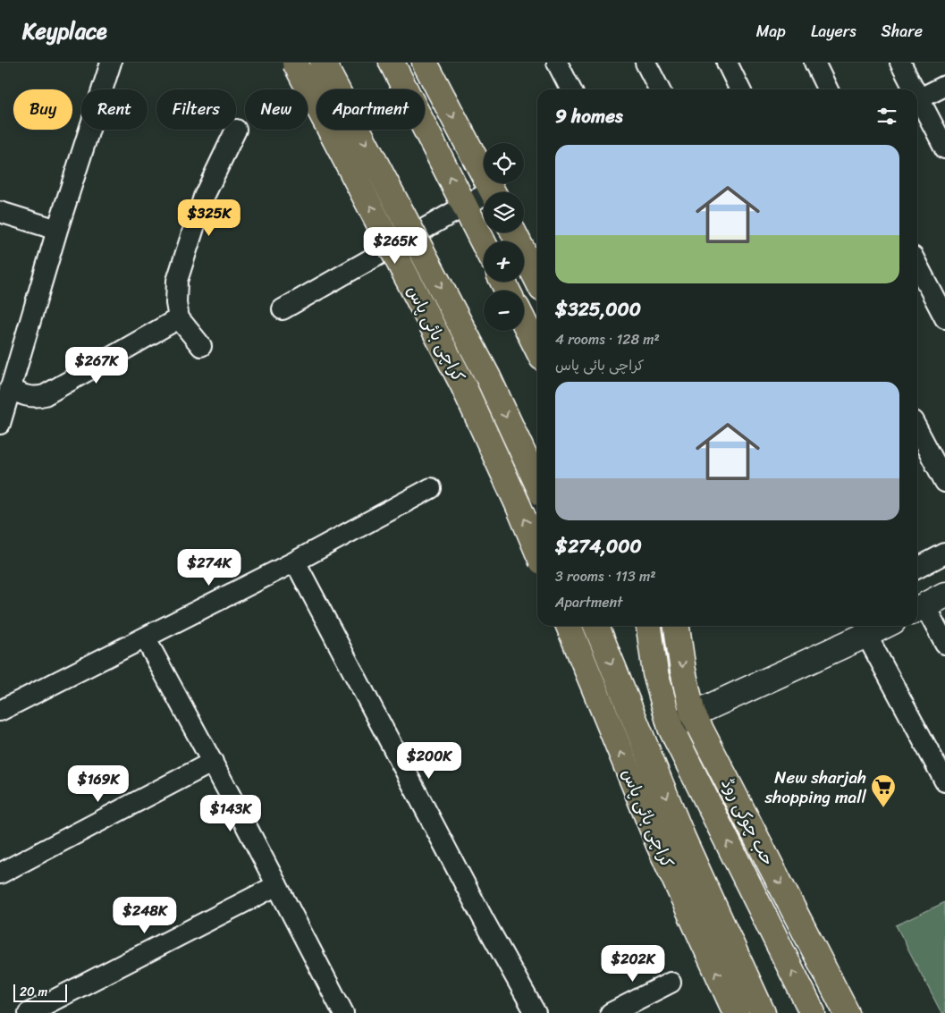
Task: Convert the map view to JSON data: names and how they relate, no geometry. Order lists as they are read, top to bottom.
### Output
{
  "streets": {
    "highway": ["کراچی بائی پاس", "حب چوکی روڈ"]
  },
  "places": {
    "supermarket": ["New sharjah shopping mall"]
  },
  "scale_bar": "20 m",
  "page": {
    "header": "Keyplace",
    "nav": ["Map", "Layers", "Share"],
    "chip": [
      "Buy",
      "Rent",
      "Filters",
      "New",
      "Apartment"
    ],
    "heading": "9 homes",
    "map_buttons": ["+", "−"],
    "list": [
      {
        "name": "$325,000",
        "note": "4 rooms · 128 m² · کراچی بائی پاس"
      },
      {
        "name": "$274,000",
        "note": "3 rooms · 113 m² · Apartment"
      }
    ],
    "price": [
      "$325K",
      "$265K",
      "$267K",
      "$274K",
      "$200K",
      "$169K",
      "$143K",
      "$248K",
      "$202K"
    ],
    "scale": "20 m"
  }
}
